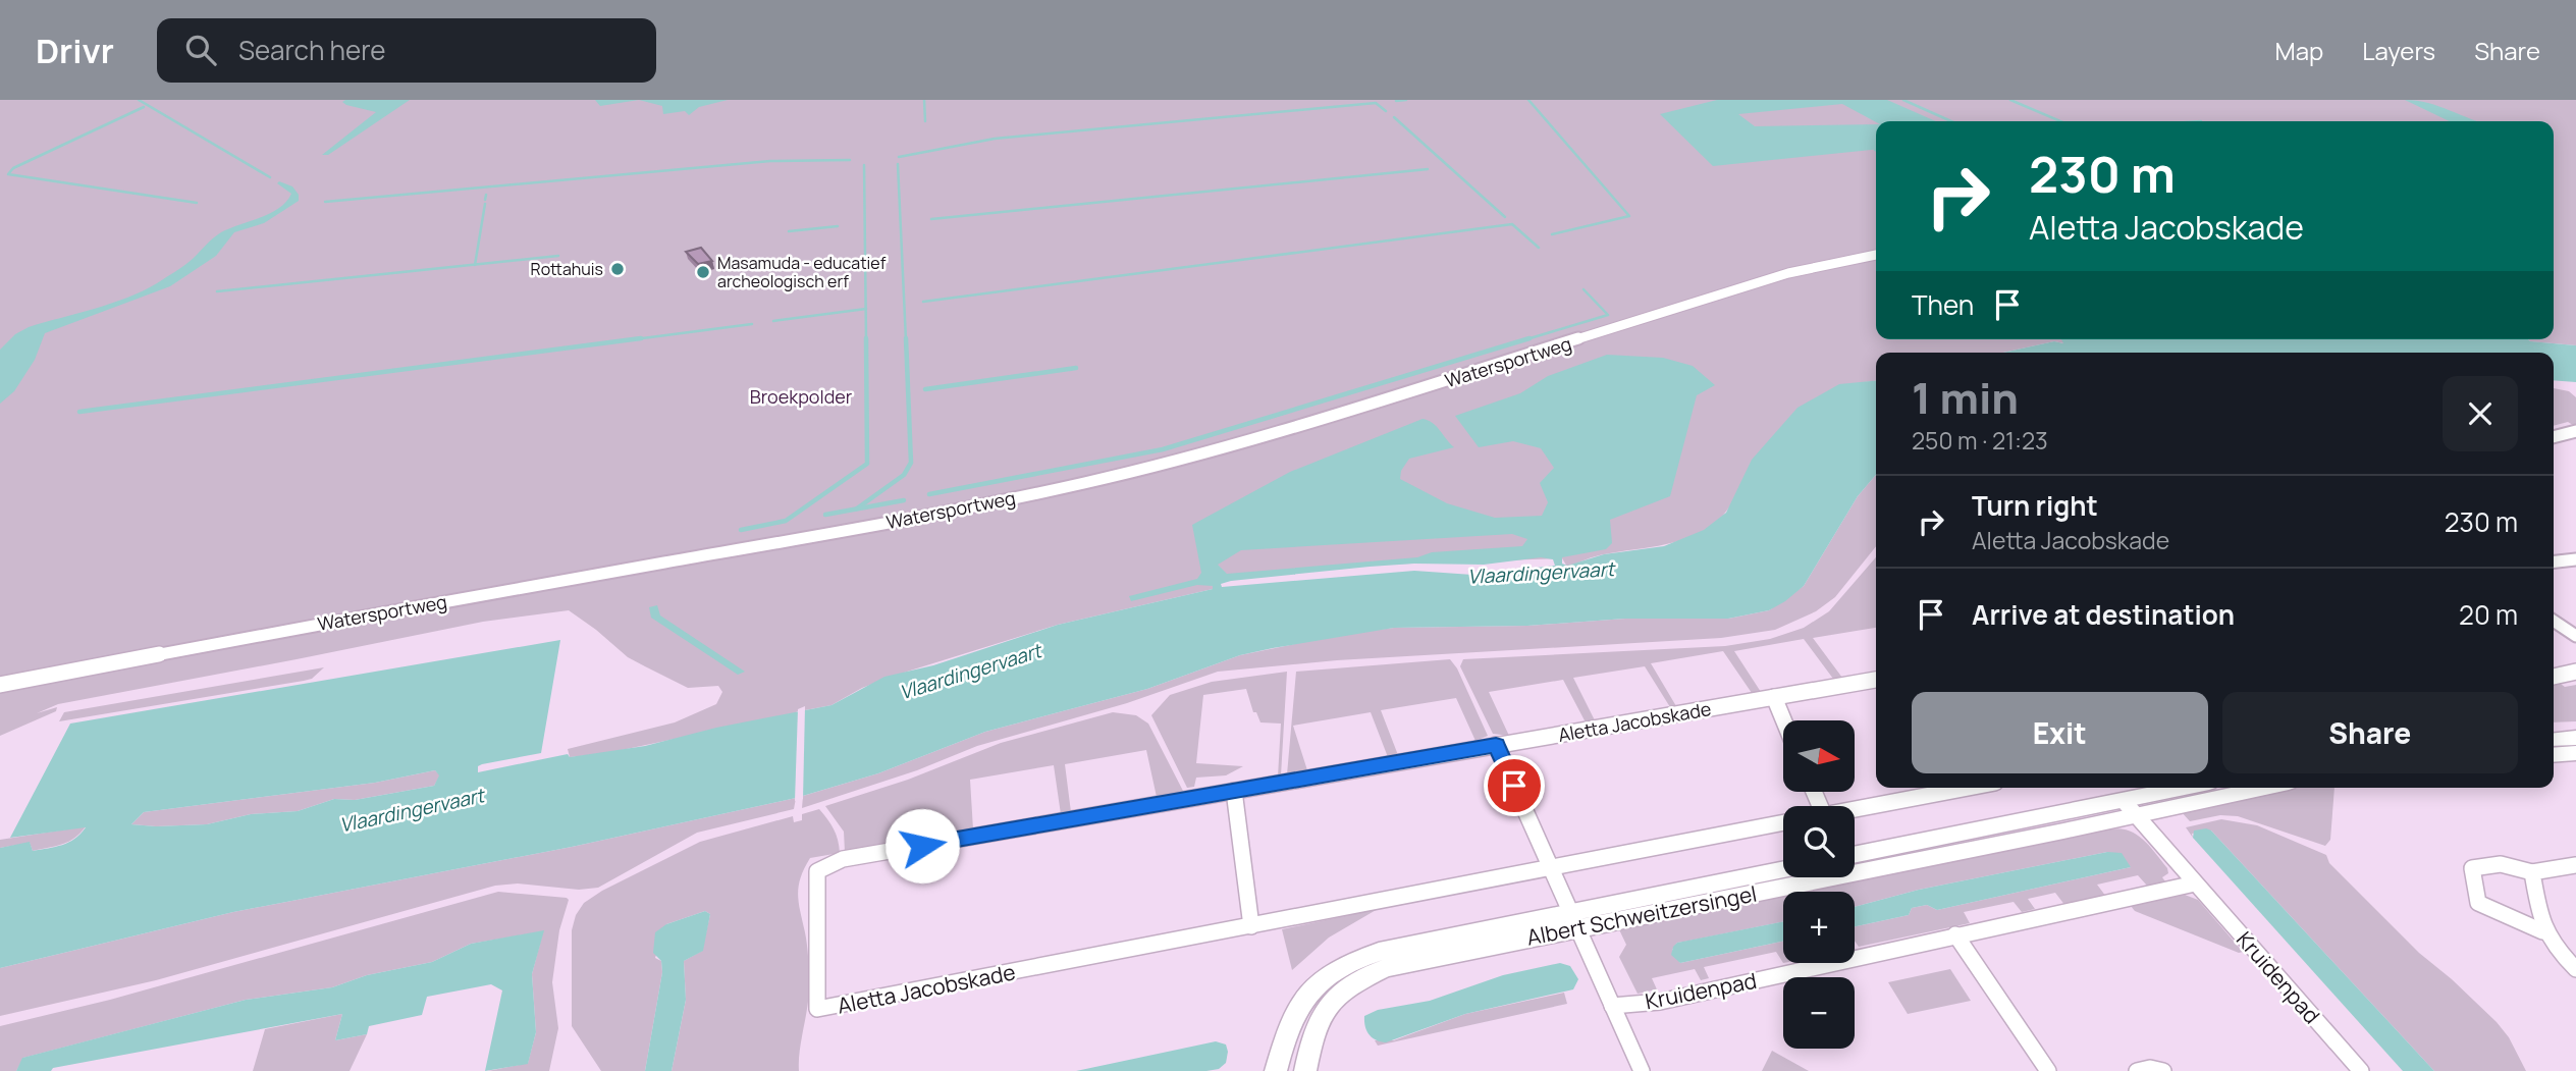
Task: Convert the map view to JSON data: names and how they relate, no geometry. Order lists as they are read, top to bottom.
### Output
{
  "streets": {
    "street": [
      "Watersportweg",
      "Aletta Jacobskade",
      "Albert Schweitzersingel",
      "Kruidenpad"
    ]
  },
  "crossings": [
    ["Albert Schweitzersingel", "Kruidenpad"]
  ],
  "water": ["Vlaardingervaart"],
  "parks": ["Broekpolder"],
  "places": ["Rottahuis", "Masamuda - educatief archeologisch erf"],
  "north": "right",
  "page": {
    "header": "Drivr",
    "search": "Search here",
    "nav": ["Map", "Layers", "Share"],
    "turn": ["230 m", "Aletta Jacobskade"],
    "then": "Then",
    "heading": ["1 min", "250 m · 21:23"],
    "list": [
      {
        "name": "Turn right",
        "note": "Aletta Jacobskade",
        "value": "230 m"
      },
      {
        "name": "Arrive at destination",
        "value": "20 m"
      }
    ],
    "buttons": ["Exit", "Share"],
    "map_buttons": ["+", "−"]
  }
}
